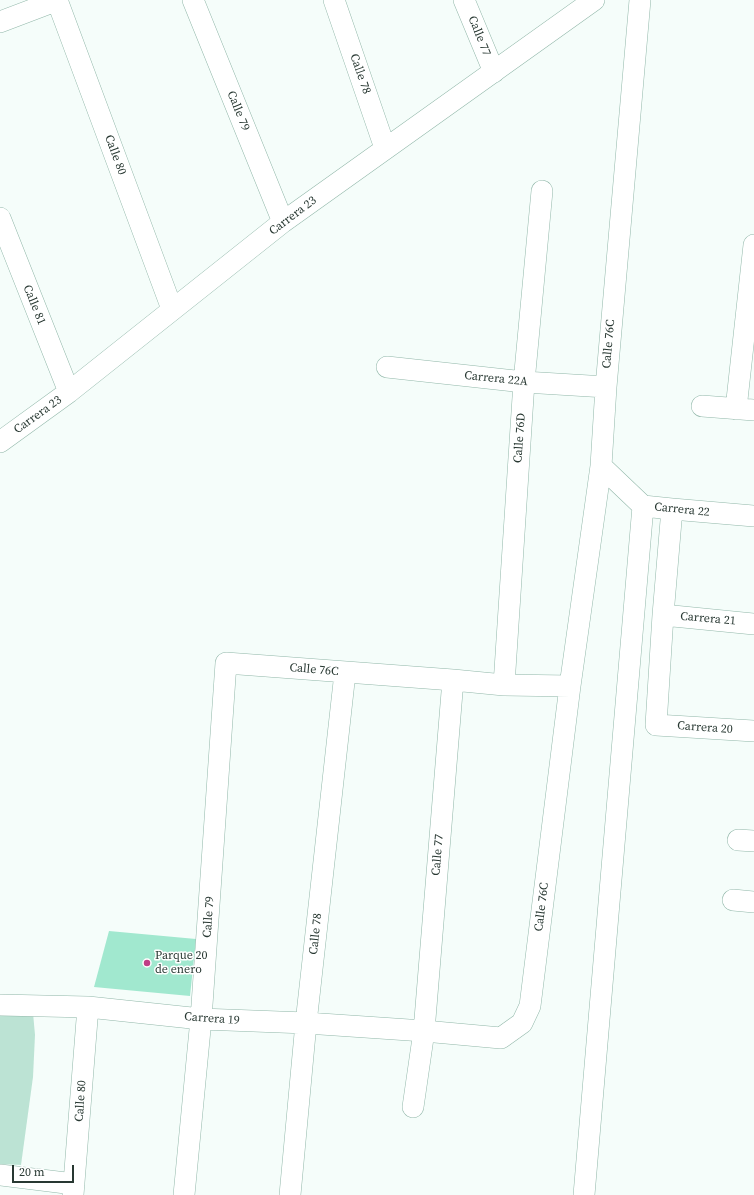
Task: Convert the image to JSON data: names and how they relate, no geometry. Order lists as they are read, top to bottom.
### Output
{
  "streets": {
    "street": [
      "Calle 77",
      "Calle 78",
      "Calle 79",
      "Calle 80",
      "Carrera 23",
      "Calle 81",
      "Calle 76C",
      "Carrera 22A",
      "Calle 76D",
      "Carrera 22",
      "Carrera 21",
      "Carrera 20",
      "Carrera 19"
    ]
  },
  "crossings": [
    ["Calle 77", "Carrera 23"],
    ["Calle 77", "Calle 76C"],
    ["Calle 77", "Carrera 19"],
    ["Calle 78", "Carrera 23"],
    ["Calle 78", "Calle 76C"],
    ["Calle 78", "Carrera 19"],
    ["Calle 79", "Carrera 23"],
    ["Calle 79", "Calle 76C"],
    ["Calle 79", "Carrera 19"],
    ["Calle 80", "Carrera 23"],
    ["Calle 80", "Carrera 19"],
    ["Carrera 23", "Calle 81"],
    ["Calle 76C", "Carrera 22A"],
    ["Calle 76C", "Calle 76D"],
    ["Calle 76C", "Carrera 22"],
    ["Calle 76C", "Carrera 19"],
    ["Carrera 22A", "Calle 76D"],
    ["Carrera 21", "Carrera 20"]
  ],
  "places": ["Parque 20 de enero"],
  "scale_bar": "20 m"
}
